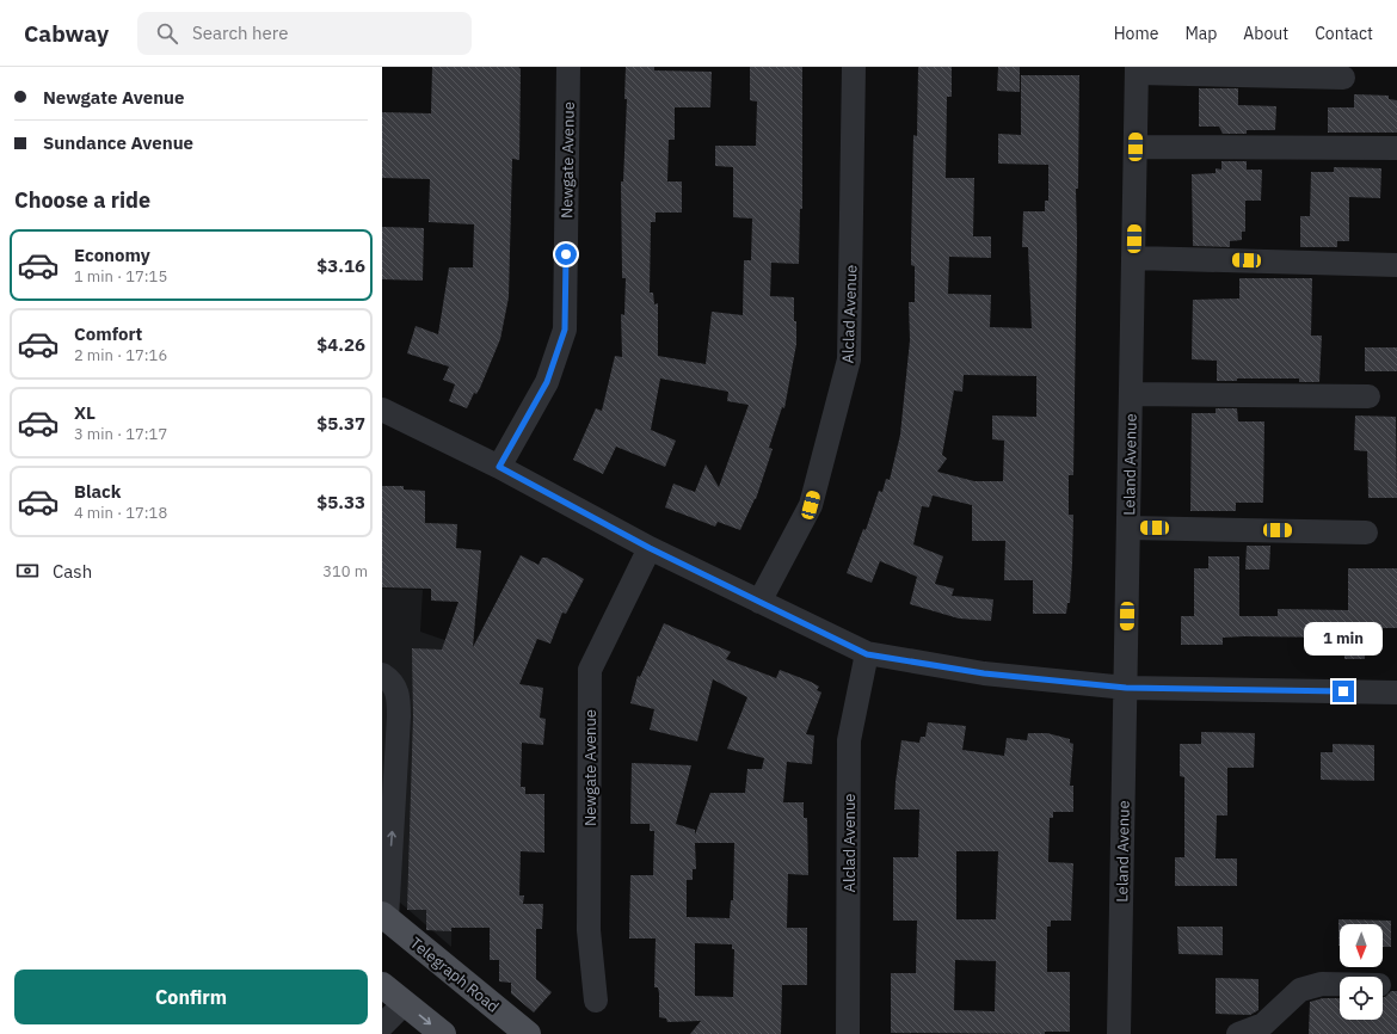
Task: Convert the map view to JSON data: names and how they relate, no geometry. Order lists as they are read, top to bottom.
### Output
{
  "streets": {
    "main road": ["Telegraph Road"],
    "street": ["Newgate Avenue", "Alclad Avenue", "Leland Avenue"]
  },
  "north": "bottom",
  "page": {
    "header": "Cabway",
    "search": "Search here",
    "nav": [
      "Home",
      "Map",
      "About",
      "Contact"
    ],
    "banner": ["Newgate Avenue", "Sundance Avenue"],
    "heading": "Choose a ride",
    "list": [
      {
        "name": "Economy",
        "note": "1 min · 17:15",
        "value": "$3.16"
      },
      {
        "name": "Comfort",
        "note": "2 min · 17:16",
        "value": "$4.26"
      },
      {
        "name": "XL",
        "note": "3 min · 17:17",
        "value": "$5.37"
      },
      {
        "name": "Black",
        "note": "4 min · 17:18",
        "value": "$5.33"
      }
    ],
    "pay": ["Cash", "310 m"],
    "bubble": "1 min",
    "buttons": "Confirm"
  }
}
